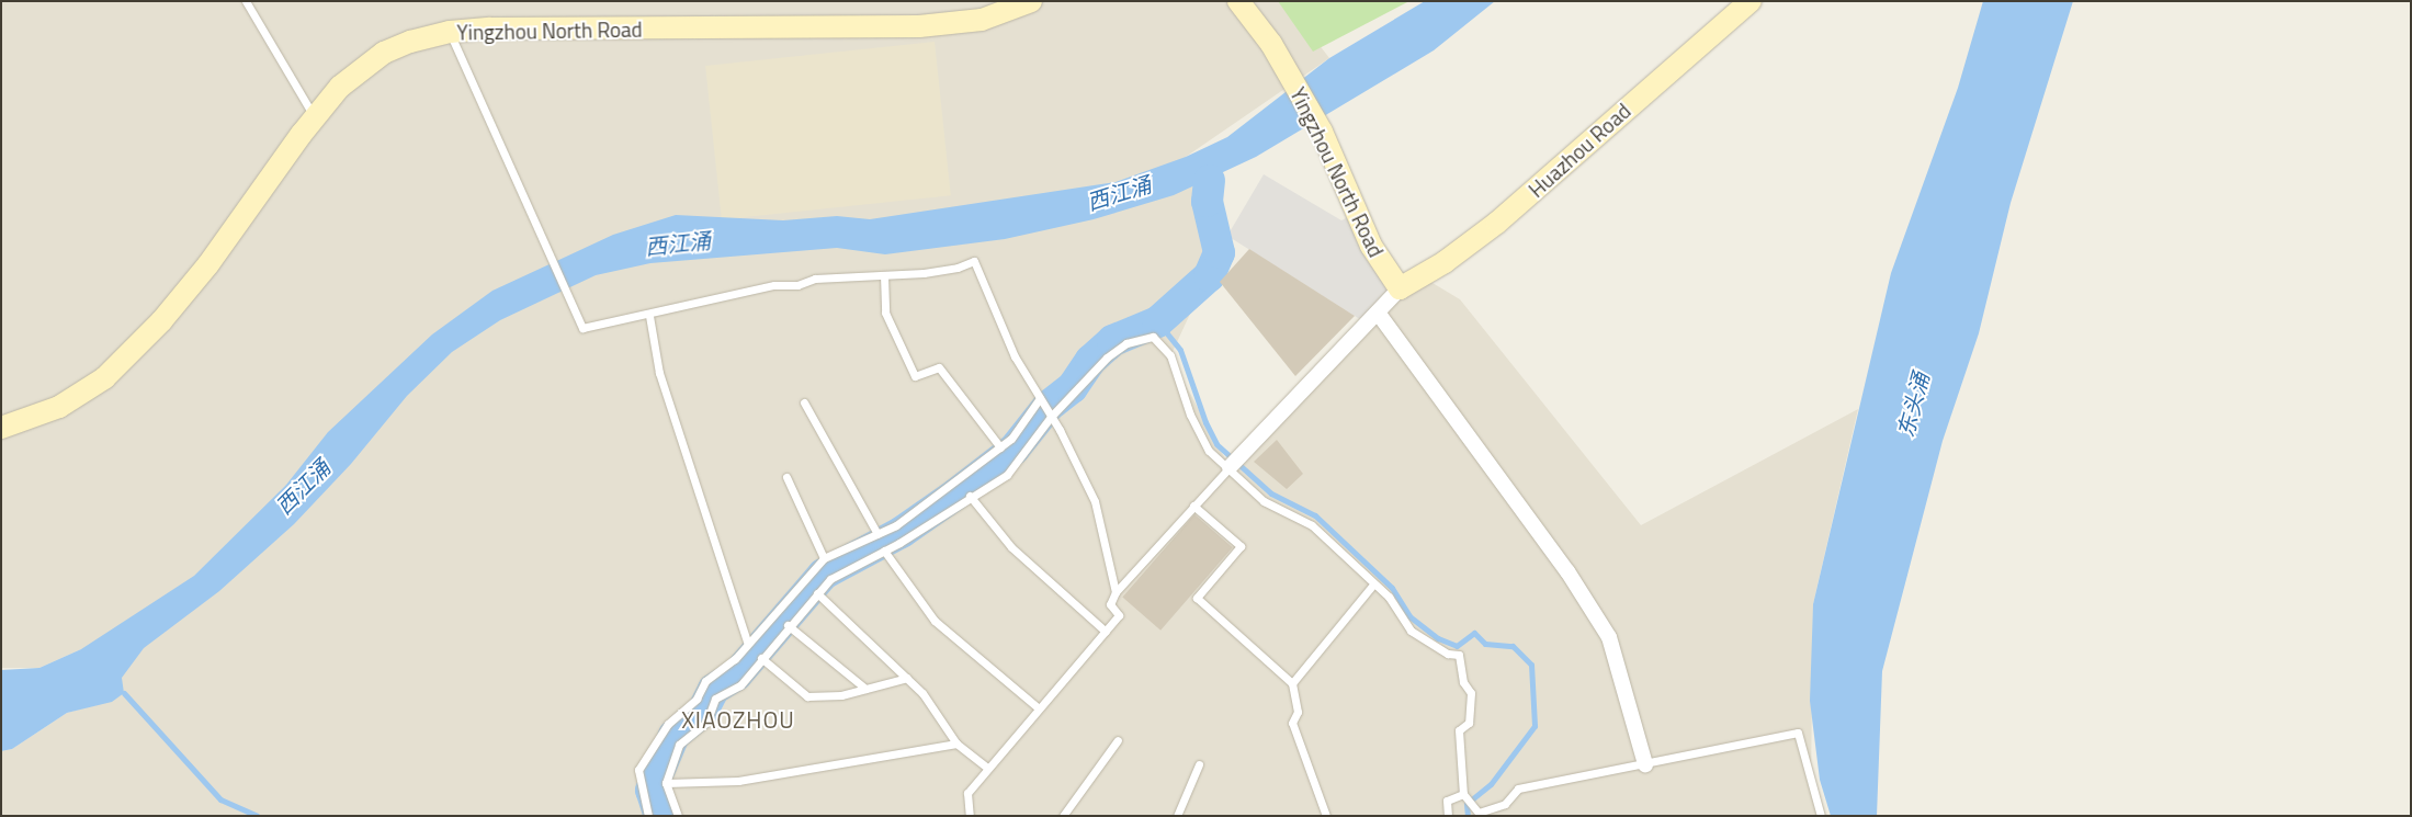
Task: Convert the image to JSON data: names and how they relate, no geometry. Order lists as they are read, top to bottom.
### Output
{
  "streets": {
    "main road": ["Yingzhou North Road", "Huazhou Road"]
  },
  "crossings": [
    ["Yingzhou North Road", "Huazhou Road"]
  ],
  "districts": ["XIAOZHOU"],
  "water": ["西江涌", "东头涌"]
}
